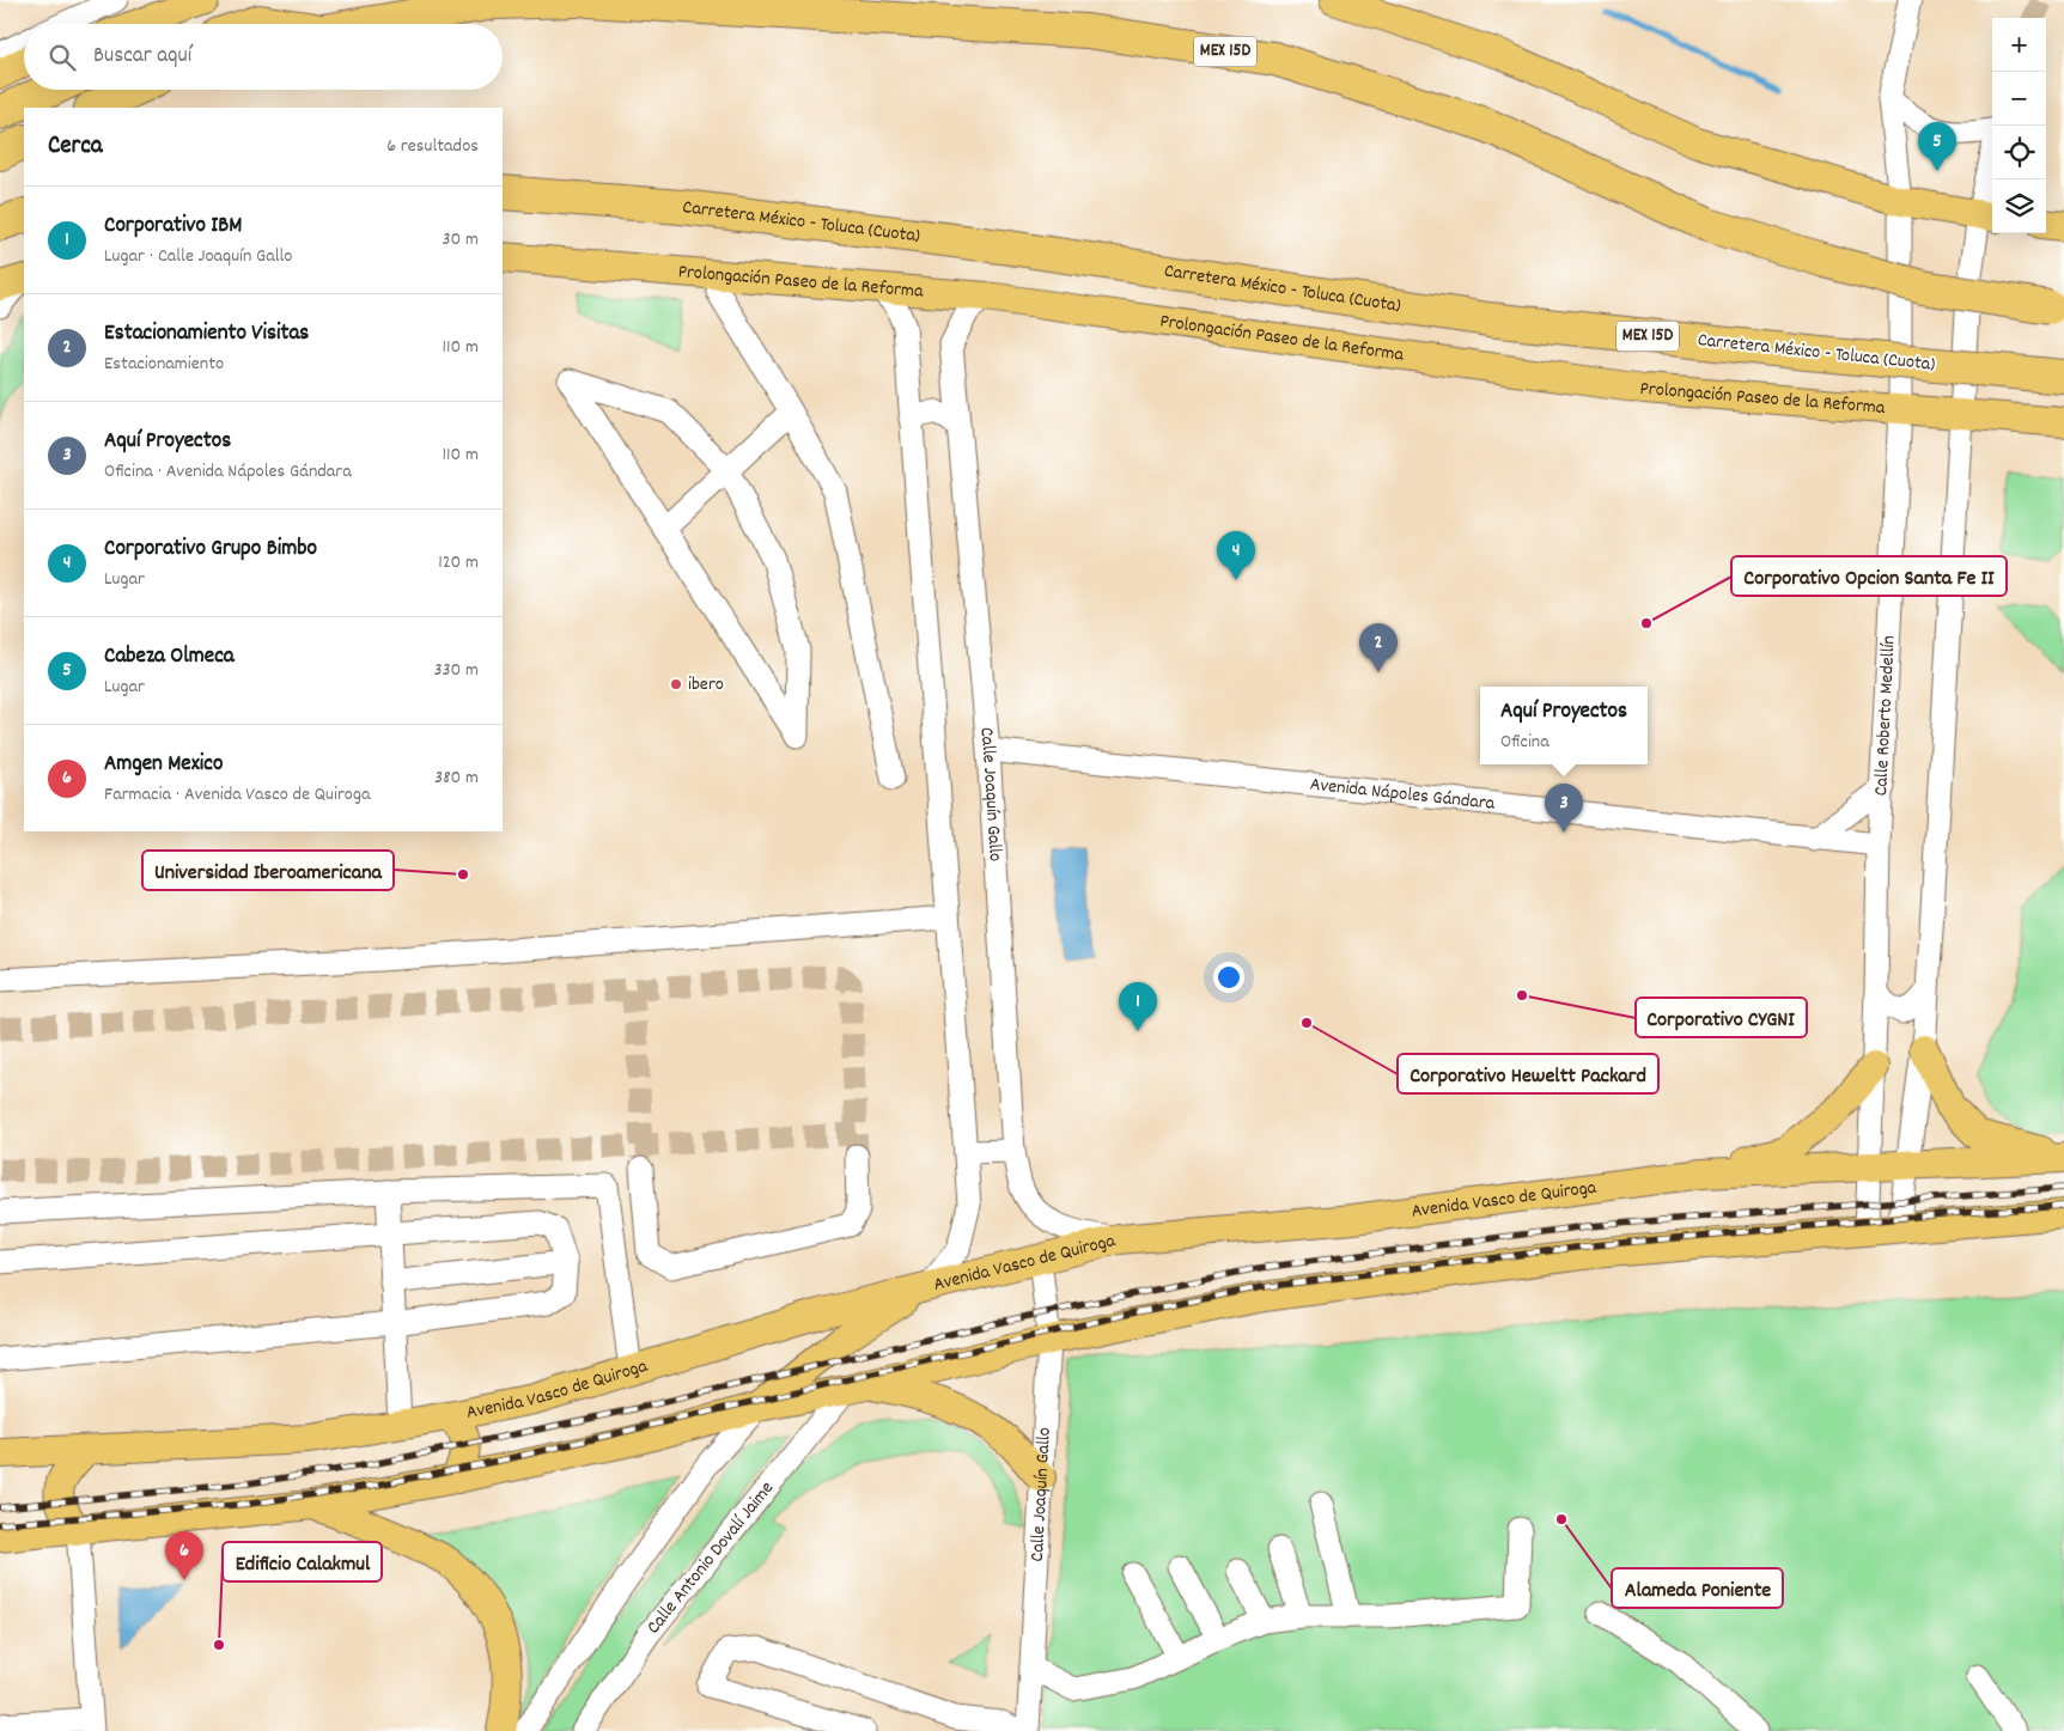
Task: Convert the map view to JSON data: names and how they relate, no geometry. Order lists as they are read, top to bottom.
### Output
{
  "streets": {
    "highway": ["MEX 15D", "Carretera México - Toluca (Cuota)"],
    "main road": ["Prolongación Paseo de la Reforma", "Avenida Vasco de Quiroga"],
    "street": [
      "Calle Roberto Medellín",
      "Avenida Nápoles Gándara",
      "Calle Joaquín Gallo",
      "Calle Antonio Dovalí Jaime"
    ]
  },
  "crossings": [
    ["Prolongación Paseo de la Reforma", "Calle Roberto Medellín"],
    ["Prolongación Paseo de la Reforma", "Calle Joaquín Gallo"],
    ["Calle Roberto Medellín", "Avenida Nápoles Gándara"],
    ["Calle Roberto Medellín", "Avenida Vasco de Quiroga"],
    ["Avenida Nápoles Gándara", "Calle Joaquín Gallo"],
    ["Calle Joaquín Gallo", "Avenida Vasco de Quiroga"]
  ],
  "places": [
    "Corporativo Opcion Santa Fe II",
    "ibero",
    "Universidad Iberoamericana",
    "Corporativo CYGNI",
    "Corporativo Heweltt Packard",
    "Alameda Poniente",
    "Edificio Calakmul"
  ],
  "page": {
    "map_buttons": ["+", "−"],
    "search": "Buscar aquí",
    "heading": ["Cerca", "6 resultados"],
    "pins": [
      "5",
      "4",
      "2",
      "3",
      "1",
      "6"
    ],
    "list": [
      {
        "mark": "1",
        "name": "Corporativo IBM",
        "note": "Lugar · Calle Joaquín Gallo",
        "value": "30 m"
      },
      {
        "mark": "2",
        "name": "Estacionamiento Visitas",
        "note": "Estacionamiento",
        "value": "110 m"
      },
      {
        "mark": "3",
        "name": "Aquí Proyectos",
        "note": "Oficina · Avenida Nápoles Gándara",
        "value": "110 m"
      },
      {
        "mark": "4",
        "name": "Corporativo Grupo Bimbo",
        "note": "Lugar",
        "value": "120 m"
      },
      {
        "mark": "5",
        "name": "Cabeza Olmeca",
        "note": "Lugar",
        "value": "330 m"
      },
      {
        "mark": "6",
        "name": "Amgen Mexico",
        "note": "Farmacia · Avenida Vasco de Quiroga",
        "value": "380 m"
      }
    ],
    "popup": ["Aquí Proyectos", "Oficina"]
  }
}
